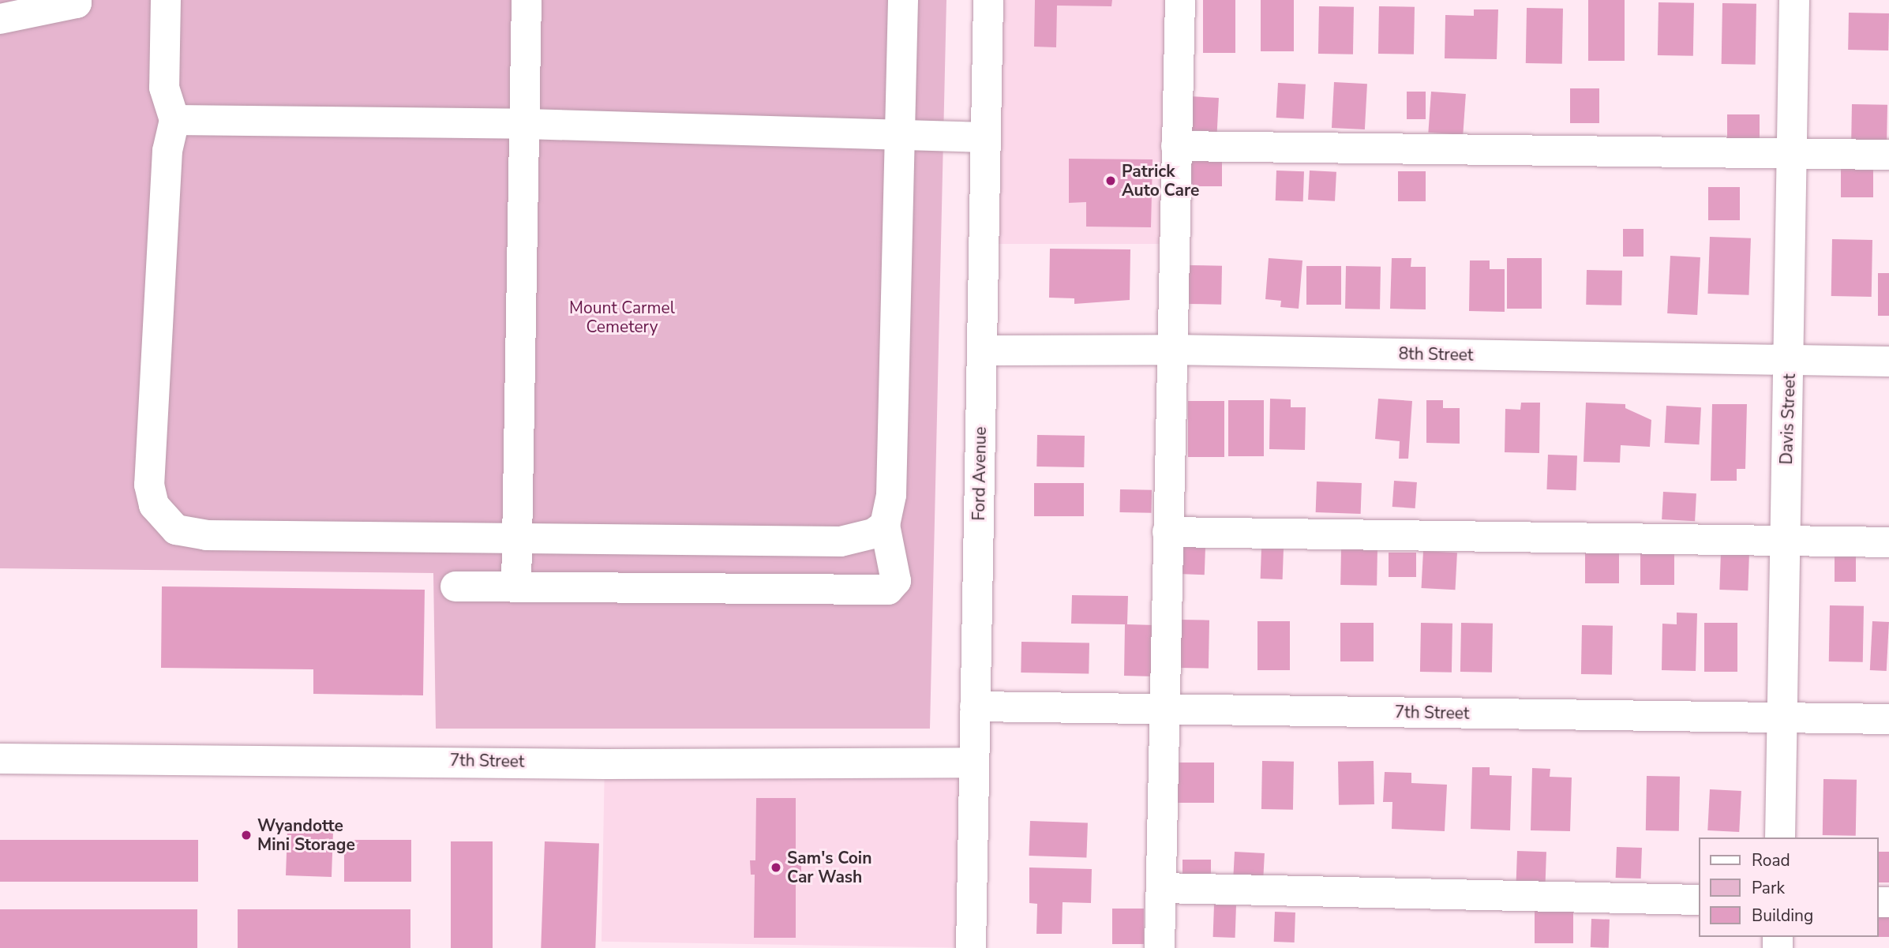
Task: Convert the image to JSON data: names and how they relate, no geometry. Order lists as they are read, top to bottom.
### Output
{
  "streets": {
    "street": [
      "8th Street",
      "Davis Street",
      "Ford Avenue",
      "7th Street"
    ]
  },
  "crossings": [
    ["8th Street", "Davis Street"],
    ["8th Street", "Ford Avenue"],
    ["Davis Street", "7th Street"],
    ["Ford Avenue", "7th Street"]
  ],
  "parks": ["Mount Carmel Cemetery"],
  "places": ["Patrick Auto Care", "Wyandotte Mini Storage", "Sam's Coin Car Wash"],
  "legend": ["Road", "Park", "Building"]
}
